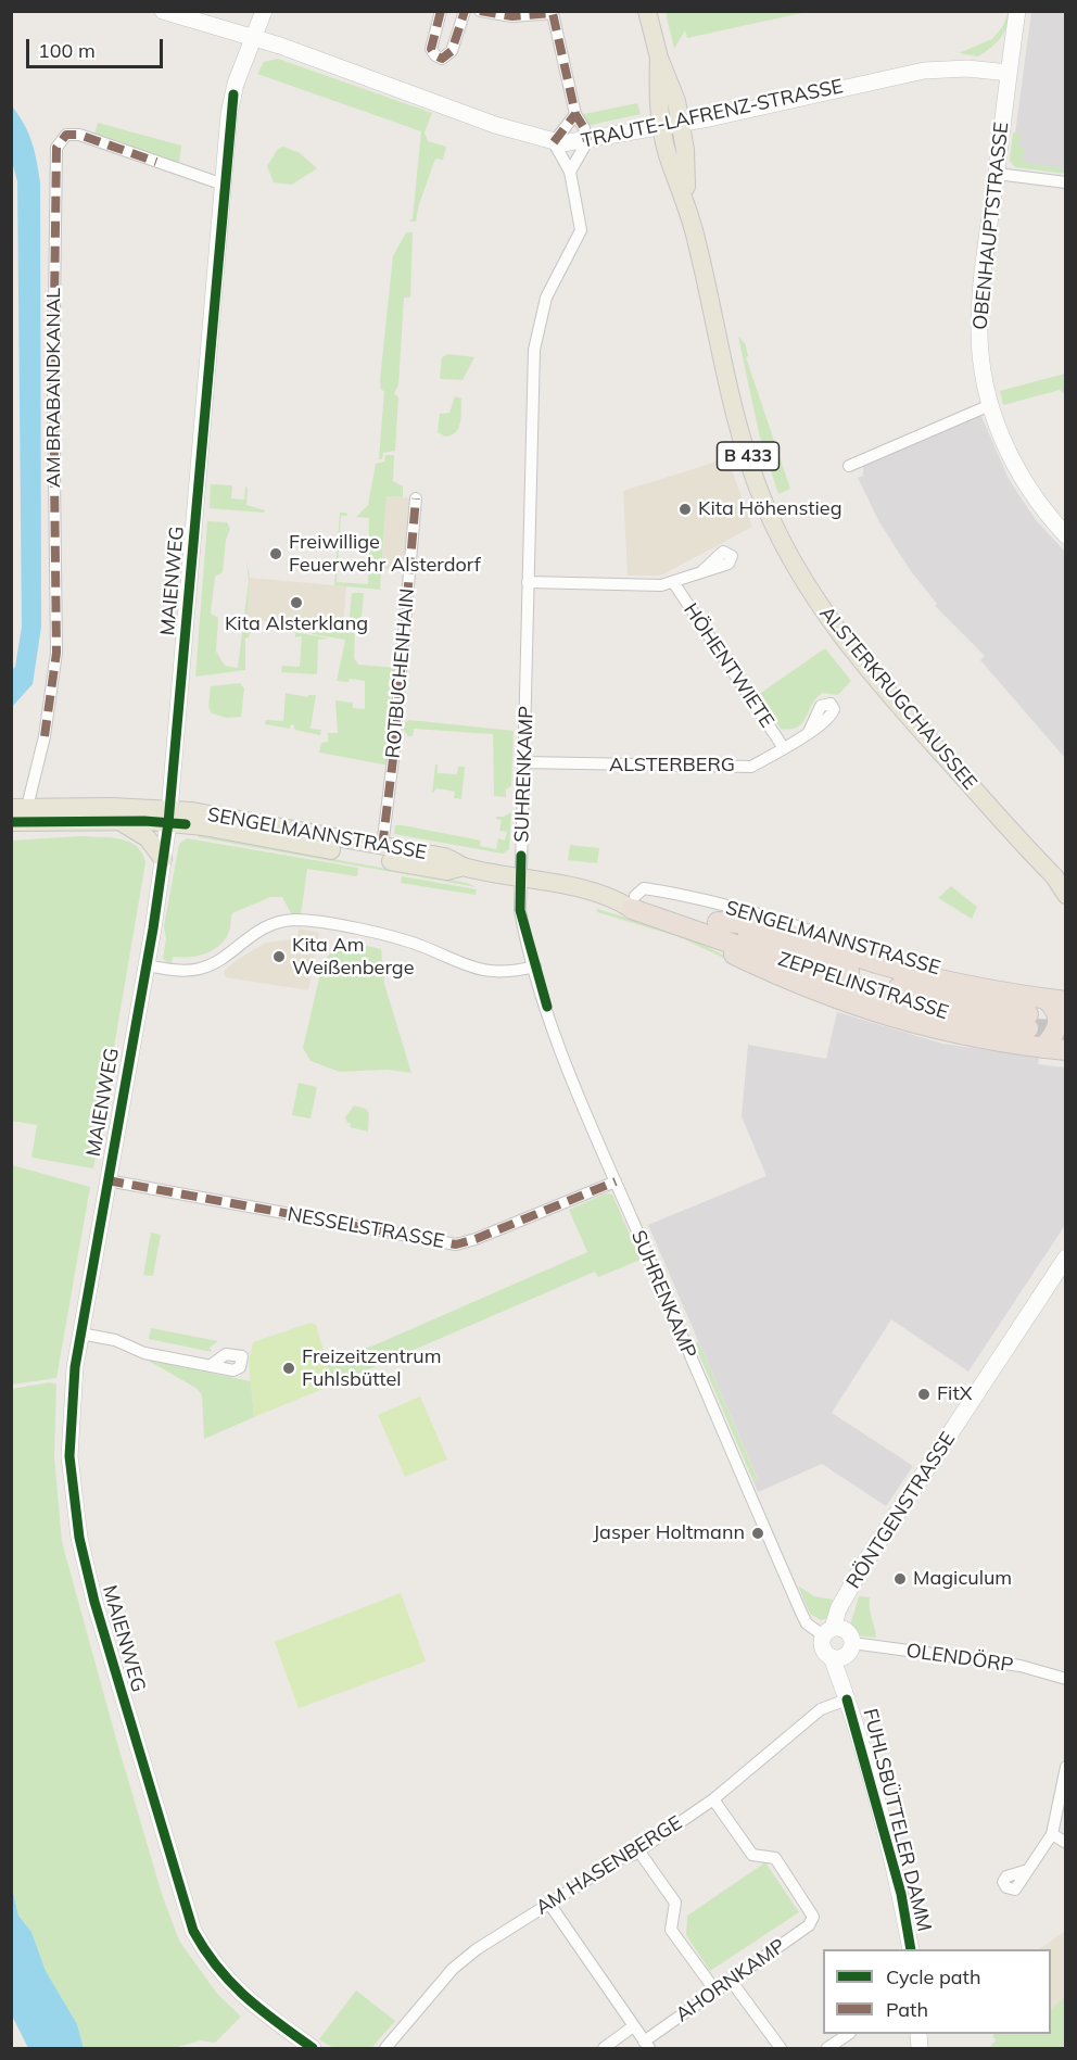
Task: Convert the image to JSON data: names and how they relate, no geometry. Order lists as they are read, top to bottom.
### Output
{
  "streets": {
    "highway": ["SENGELMANNSTRASSE", "ZEPPELINSTRASSE"],
    "main road": ["B 433", "ALSTERKRUGCHAUSSEE"],
    "street": [
      "TRAUTE-LAFRENZ-STRASSE",
      "OBENHAUPTSTRASSE",
      "AM BRABANDKANAL",
      "MAIENWEG",
      "HÖHENTWIETE",
      "ROTBUCHENHAIN",
      "ALSTERBERG",
      "SUHRENKAMP",
      "NESSELSTRASSE",
      "RÖNTGENSTRASSE",
      "OLENDÖRP",
      "FUHLSBÜTTELER DAMM",
      "AM HASENBERGE",
      "AHORNKAMP"
    ]
  },
  "crossings": [
    ["TRAUTE-LAFRENZ-STRASSE", "OBENHAUPTSTRASSE"],
    ["TRAUTE-LAFRENZ-STRASSE", "MAIENWEG"],
    ["TRAUTE-LAFRENZ-STRASSE", "ALSTERKRUGCHAUSSEE"],
    ["TRAUTE-LAFRENZ-STRASSE", "SUHRENKAMP"],
    ["AM BRABANDKANAL", "MAIENWEG"],
    ["AM BRABANDKANAL", "SENGELMANNSTRASSE"],
    ["MAIENWEG", "SENGELMANNSTRASSE"],
    ["MAIENWEG", "NESSELSTRASSE"],
    ["HÖHENTWIETE", "ALSTERBERG"],
    ["ROTBUCHENHAIN", "SENGELMANNSTRASSE"],
    ["ALSTERBERG", "SUHRENKAMP"],
    ["SUHRENKAMP", "SENGELMANNSTRASSE"],
    ["SUHRENKAMP", "NESSELSTRASSE"],
    ["SUHRENKAMP", "RÖNTGENSTRASSE"],
    ["SENGELMANNSTRASSE", "ZEPPELINSTRASSE"],
    ["RÖNTGENSTRASSE", "OLENDÖRP"],
    ["RÖNTGENSTRASSE", "FUHLSBÜTTELER DAMM"],
    ["OLENDÖRP", "FUHLSBÜTTELER DAMM"],
    ["FUHLSBÜTTELER DAMM", "AM HASENBERGE"],
    ["AM HASENBERGE", "AHORNKAMP"]
  ],
  "places": [
    "Kita Höhenstieg",
    "Freiwillige Feuerwehr Alsterdorf",
    "Kita Alsterklang",
    "Kita Am Weißenberge",
    "Freizeitzentrum Fuhlsbüttel",
    "FitX",
    "Jasper Holtmann",
    "Magiculum"
  ],
  "legend": ["Cycle path", "Path"],
  "scale_bar": "100 m"
}
